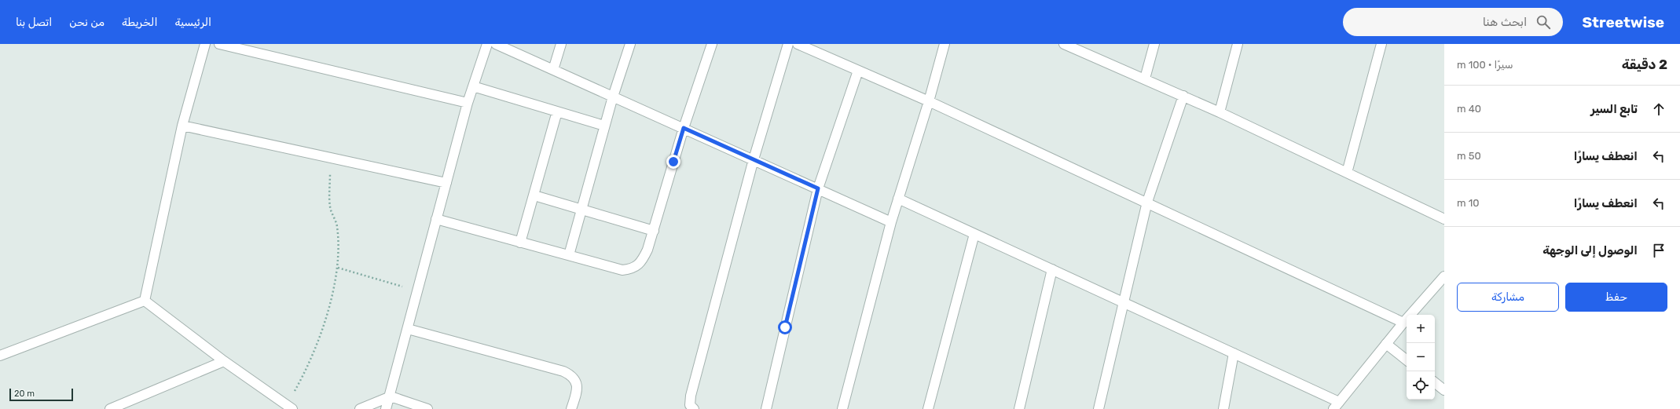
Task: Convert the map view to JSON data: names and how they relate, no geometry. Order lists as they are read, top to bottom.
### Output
{
  "scale_bar": "20 m",
  "page": {
    "header": "Streetwise",
    "search": "ابحث هنا",
    "nav": [
      "الرئيسية",
      "الخريطة",
      "من نحن",
      "اتصل بنا"
    ],
    "heading": ["2 دقيقة", "سيرًا · 100 m"],
    "list": [
      ["تابع السير", "40 m"],
      ["انعطف يسارًا", "50 m"],
      ["انعطف يسارًا", "10 m"],
      "الوصول إلى الوجهة"
    ],
    "buttons": ["حفظ", "مشاركة"],
    "map_buttons": ["+", "−"],
    "scale": "20 m"
  }
}
